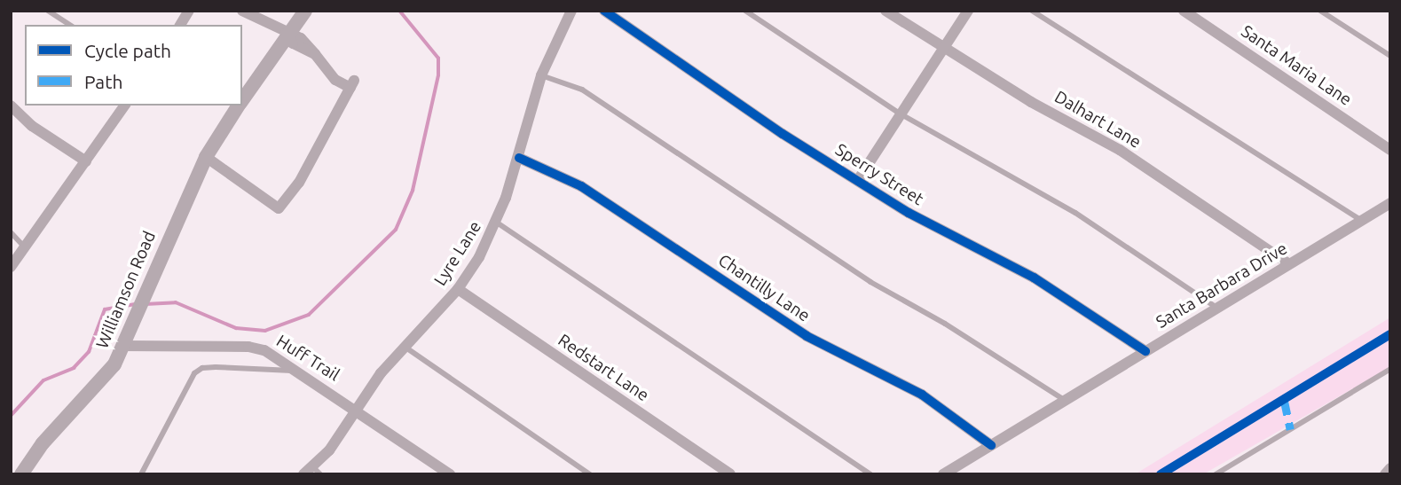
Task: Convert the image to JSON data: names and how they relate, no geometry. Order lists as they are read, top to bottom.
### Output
{
  "streets": {
    "street": [
      "Santa Maria Lane",
      "Dalhart Lane",
      "Sperry Street",
      "Lyre Lane",
      "Santa Barbara Drive",
      "Chantilly Lane",
      "Williamson Road",
      "Huff Trail",
      "Redstart Lane"
    ]
  },
  "crossings": [
    ["Dalhart Lane", "Santa Barbara Drive"],
    ["Sperry Street", "Santa Barbara Drive"],
    ["Lyre Lane", "Chantilly Lane"],
    ["Lyre Lane", "Huff Trail"],
    ["Lyre Lane", "Redstart Lane"],
    ["Santa Barbara Drive", "Chantilly Lane"],
    ["Williamson Road", "Huff Trail"]
  ],
  "legend": ["Cycle path", "Path"]
}
